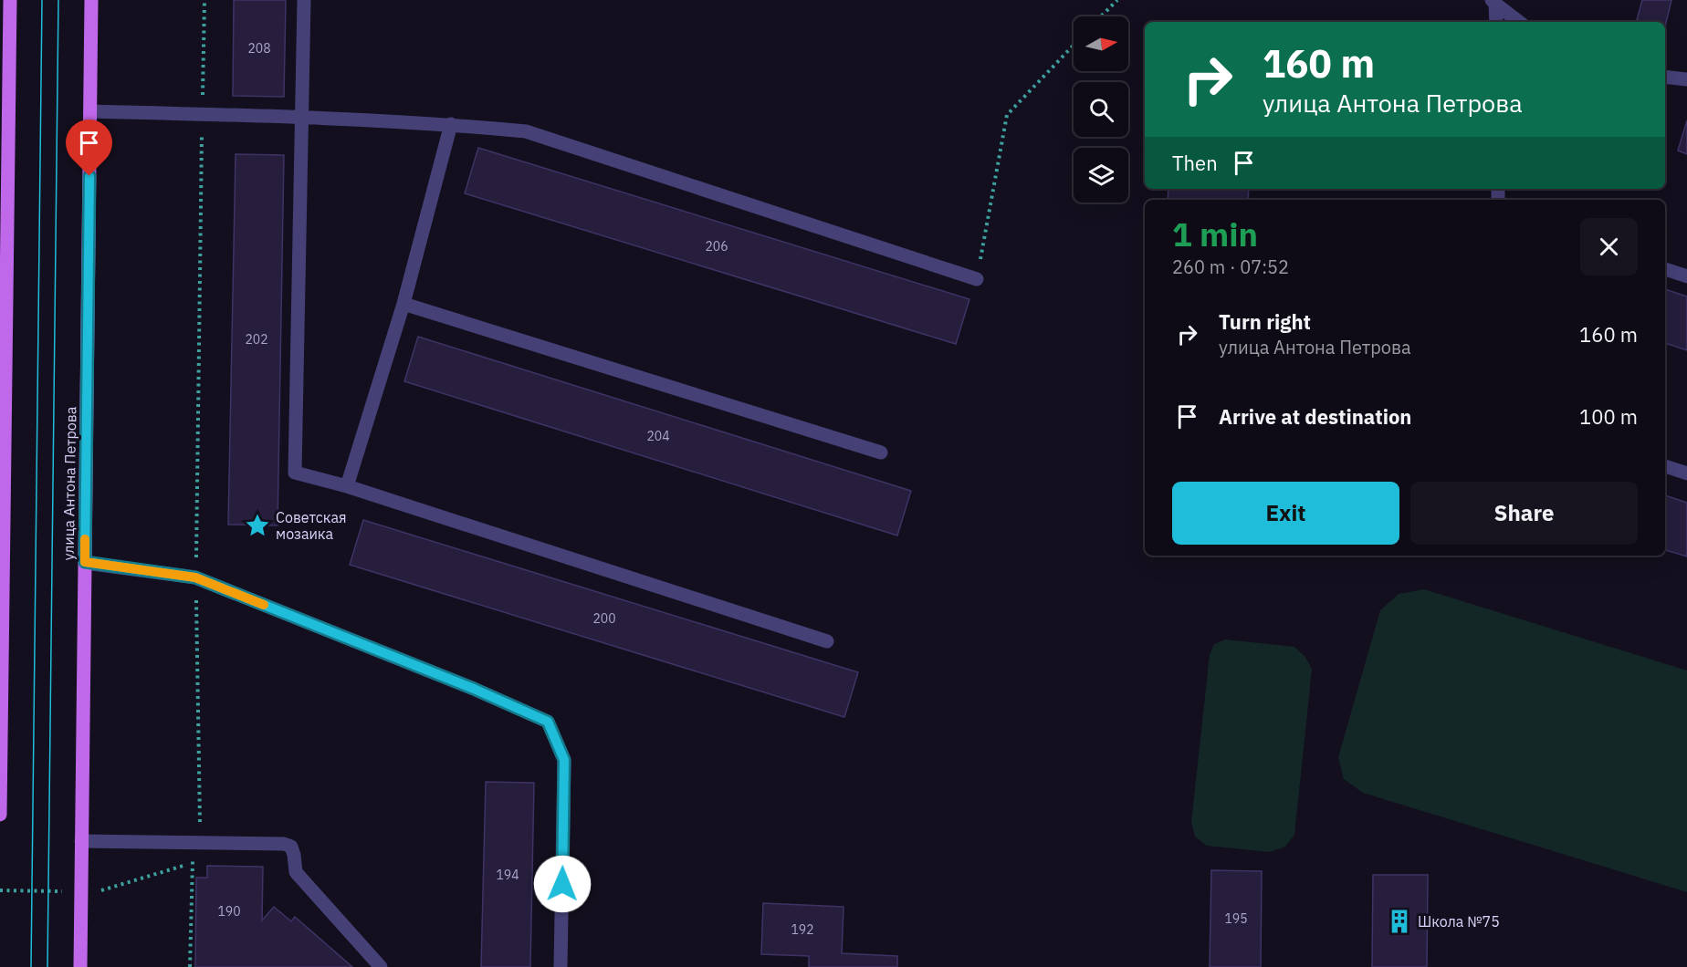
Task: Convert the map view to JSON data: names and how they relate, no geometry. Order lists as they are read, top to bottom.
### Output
{
  "streets": {
    "main road": ["улица Антона Петрова"]
  },
  "places": {
    "place": ["Советская мозаика"],
    "building": ["Школа №75"]
  },
  "house_numbers": [
    "208",
    "206",
    "202",
    "204",
    "200",
    "194",
    "190",
    "195",
    "192"
  ],
  "north": "right",
  "page": {
    "turn": ["160 m", "улица Антона Петрова"],
    "then": "Then",
    "heading": ["1 min", "260 m · 07:52"],
    "list": [
      {
        "name": "Turn right",
        "note": "улица Антона Петрова",
        "value": "160 m"
      },
      {
        "name": "Arrive at destination",
        "value": "100 m"
      }
    ],
    "buttons": ["Exit", "Share"]
  }
}
